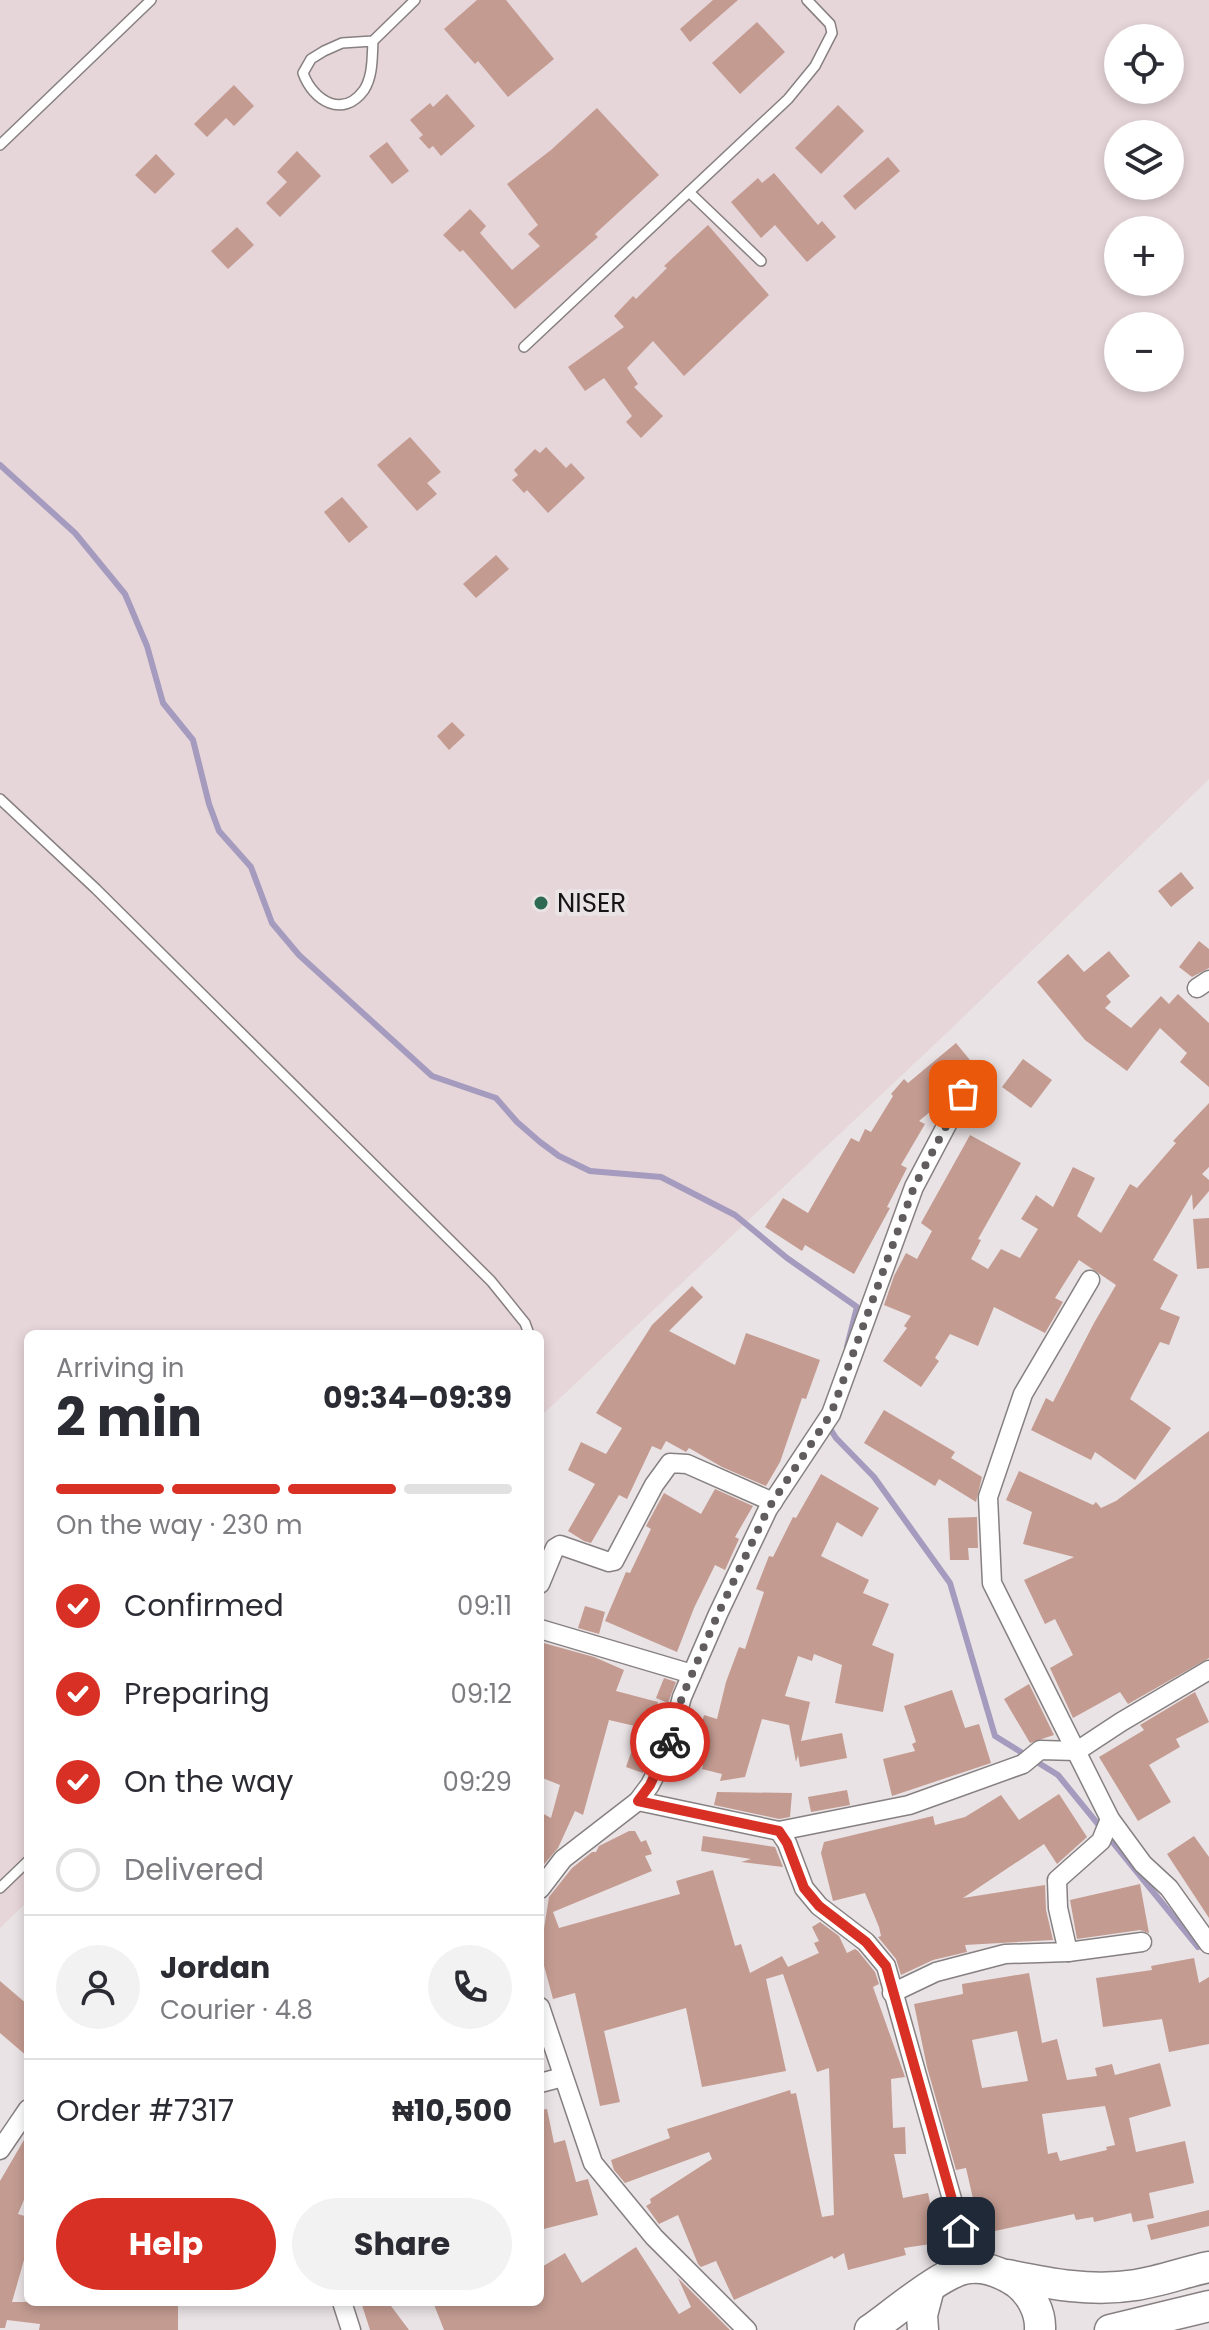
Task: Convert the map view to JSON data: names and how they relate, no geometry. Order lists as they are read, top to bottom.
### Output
{
  "places": ["NISER"],
  "page": {
    "map_buttons": ["+", "−"],
    "heading": ["2 min", "Arriving in", "09:34–09:39"],
    "panel": [
      "Jordan",
      "Courier · 4.8",
      "Order #7317",
      "₦10,500"
    ],
    "bar": "On the way · 230 m",
    "list": [
      ["Confirmed", "09:11"],
      ["Preparing", "09:12"],
      ["On the way", "09:29"],
      "Delivered"
    ],
    "buttons": ["Help", "Share"]
  }
}
